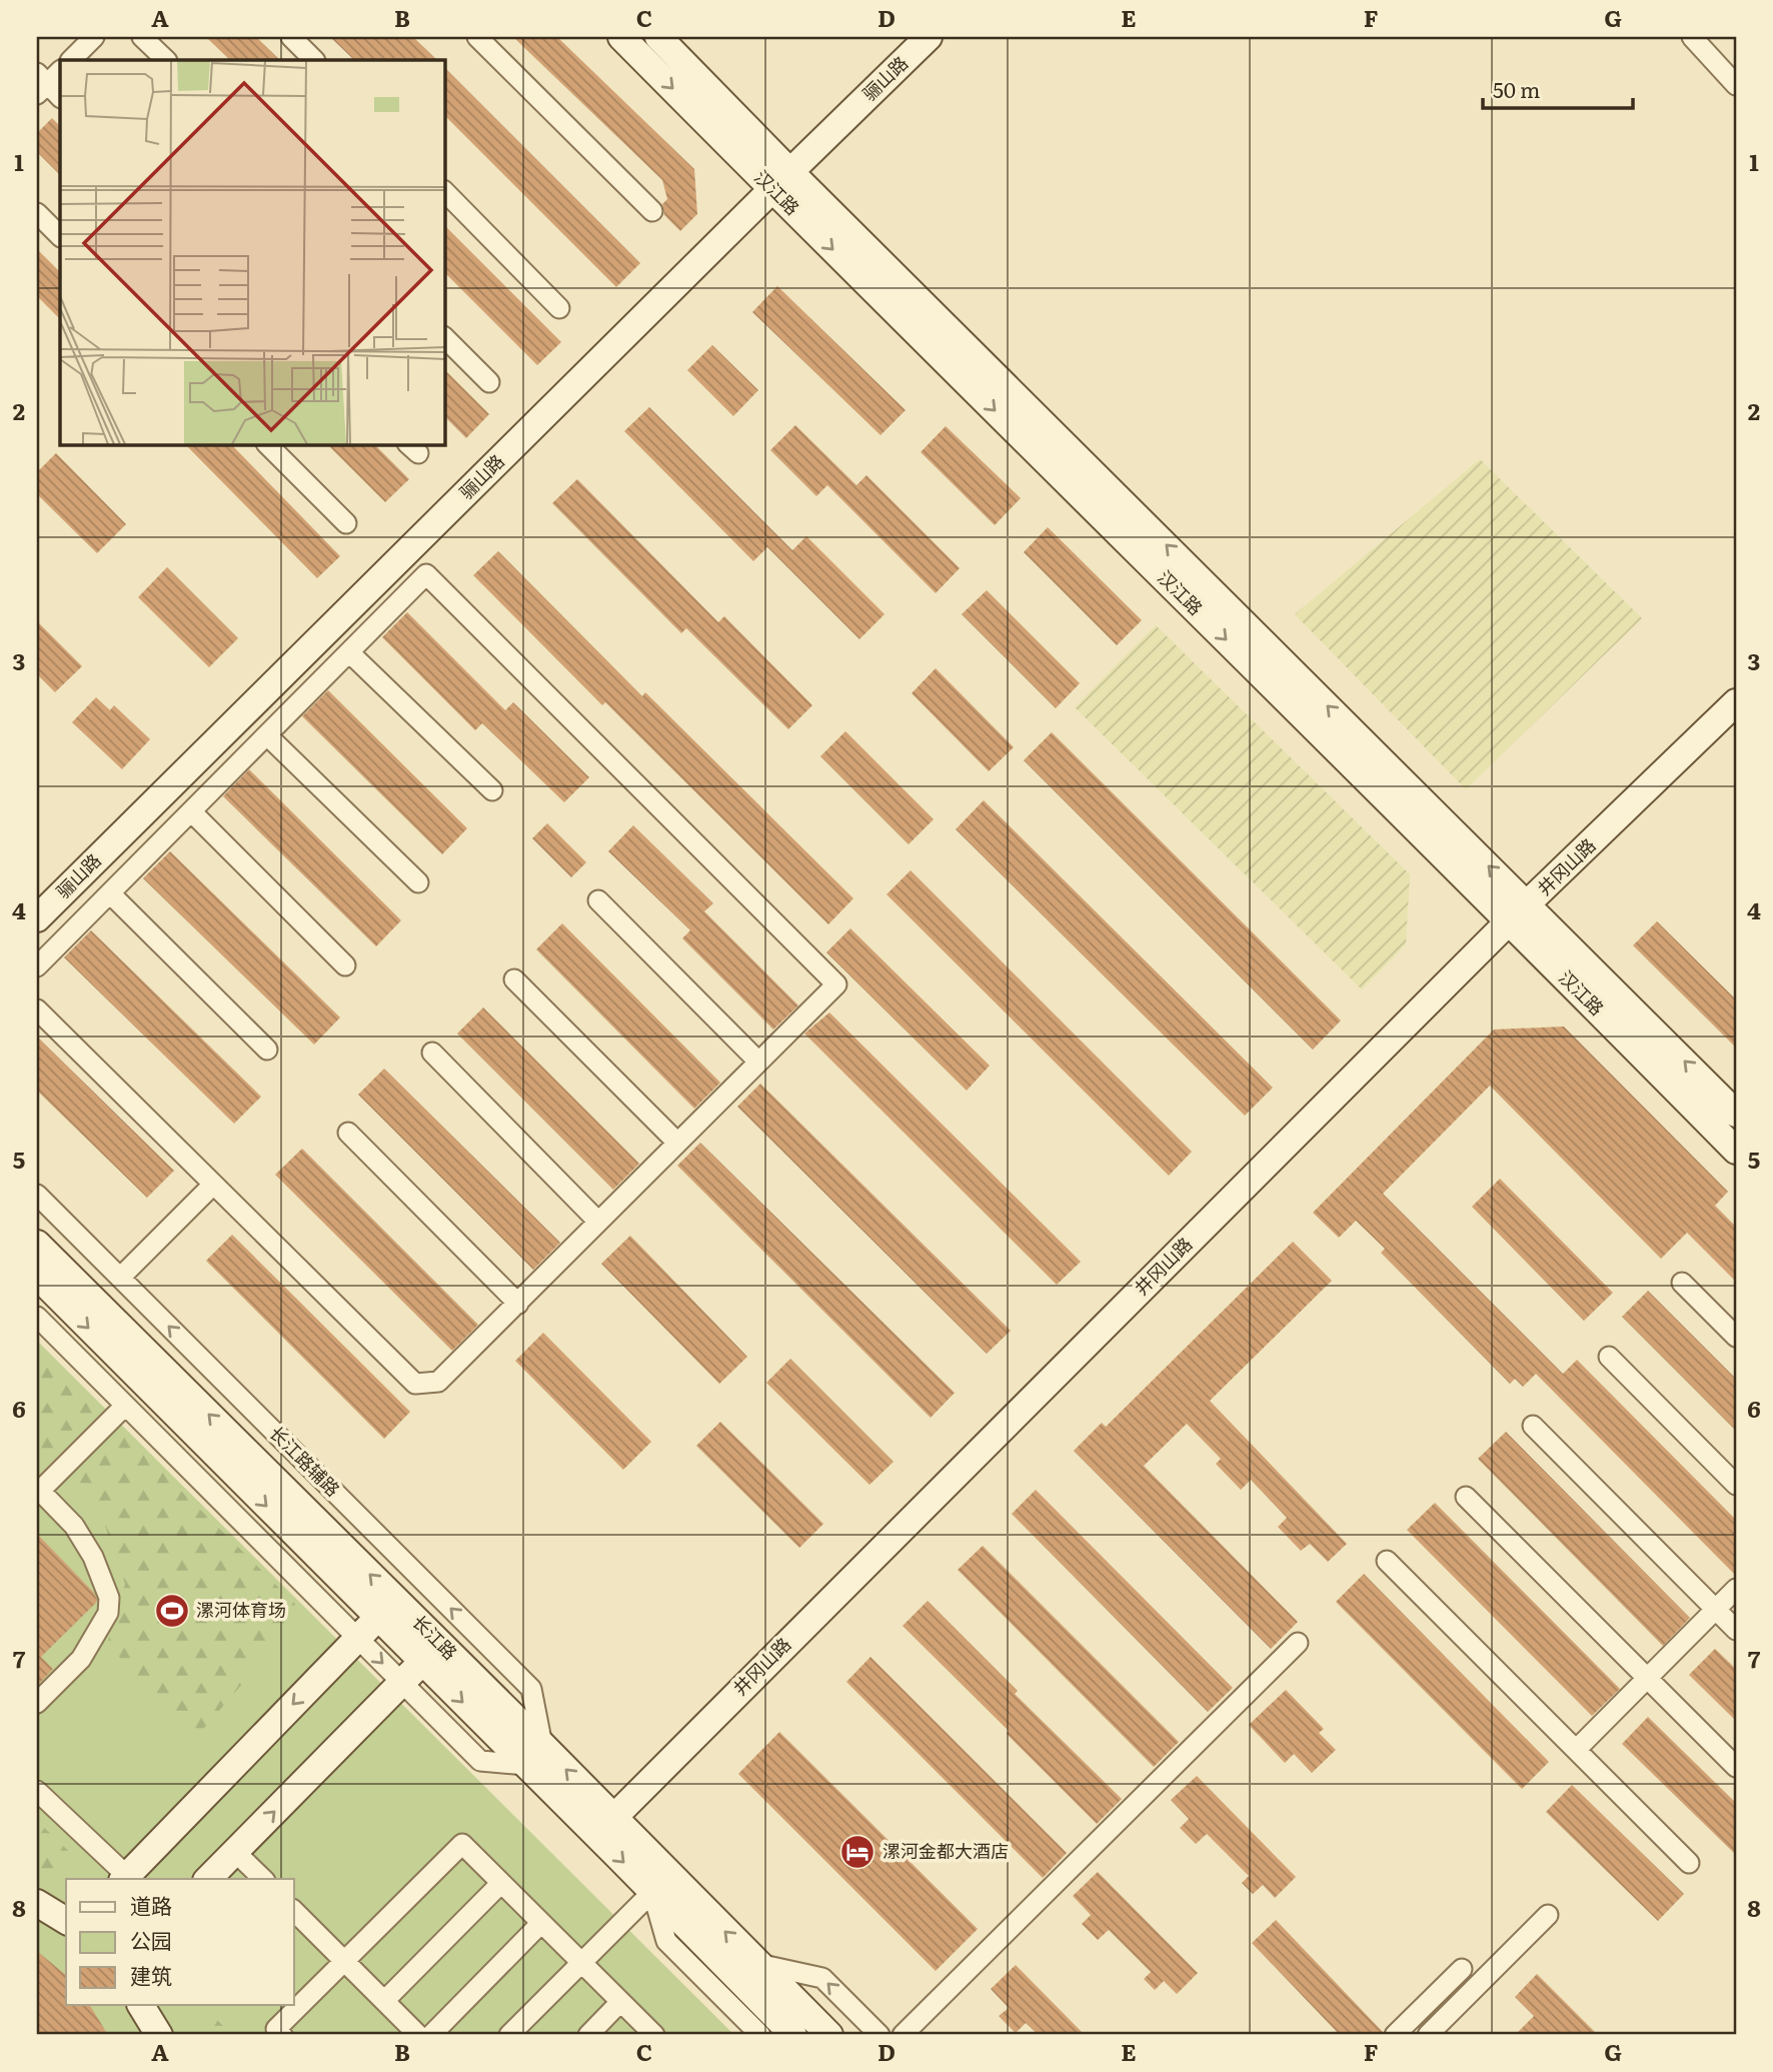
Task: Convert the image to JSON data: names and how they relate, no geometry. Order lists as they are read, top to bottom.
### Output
{
  "streets": {
    "street": [
      "骊山路",
      "汉江路",
      "井冈山路",
      "长江路辅路",
      "长江路"
    ]
  },
  "crossings": [
    ["骊山路", "汉江路"],
    ["汉江路", "井冈山路"],
    ["井冈山路", "长江路"],
    ["长江路辅路", "长江路"]
  ],
  "places": {
    "sports": ["漯河体育场"],
    "hotel": ["漯河金都大酒店"]
  },
  "legend": ["道路", "公园", "建筑"],
  "scale_bar": "50 m",
  "grid": {
    "columns": [
      "A",
      "B",
      "C",
      "D",
      "E",
      "F",
      "G"
    ],
    "rows": [
      "1",
      "2",
      "3",
      "4",
      "5",
      "6",
      "7",
      "8"
    ]
  }
}
